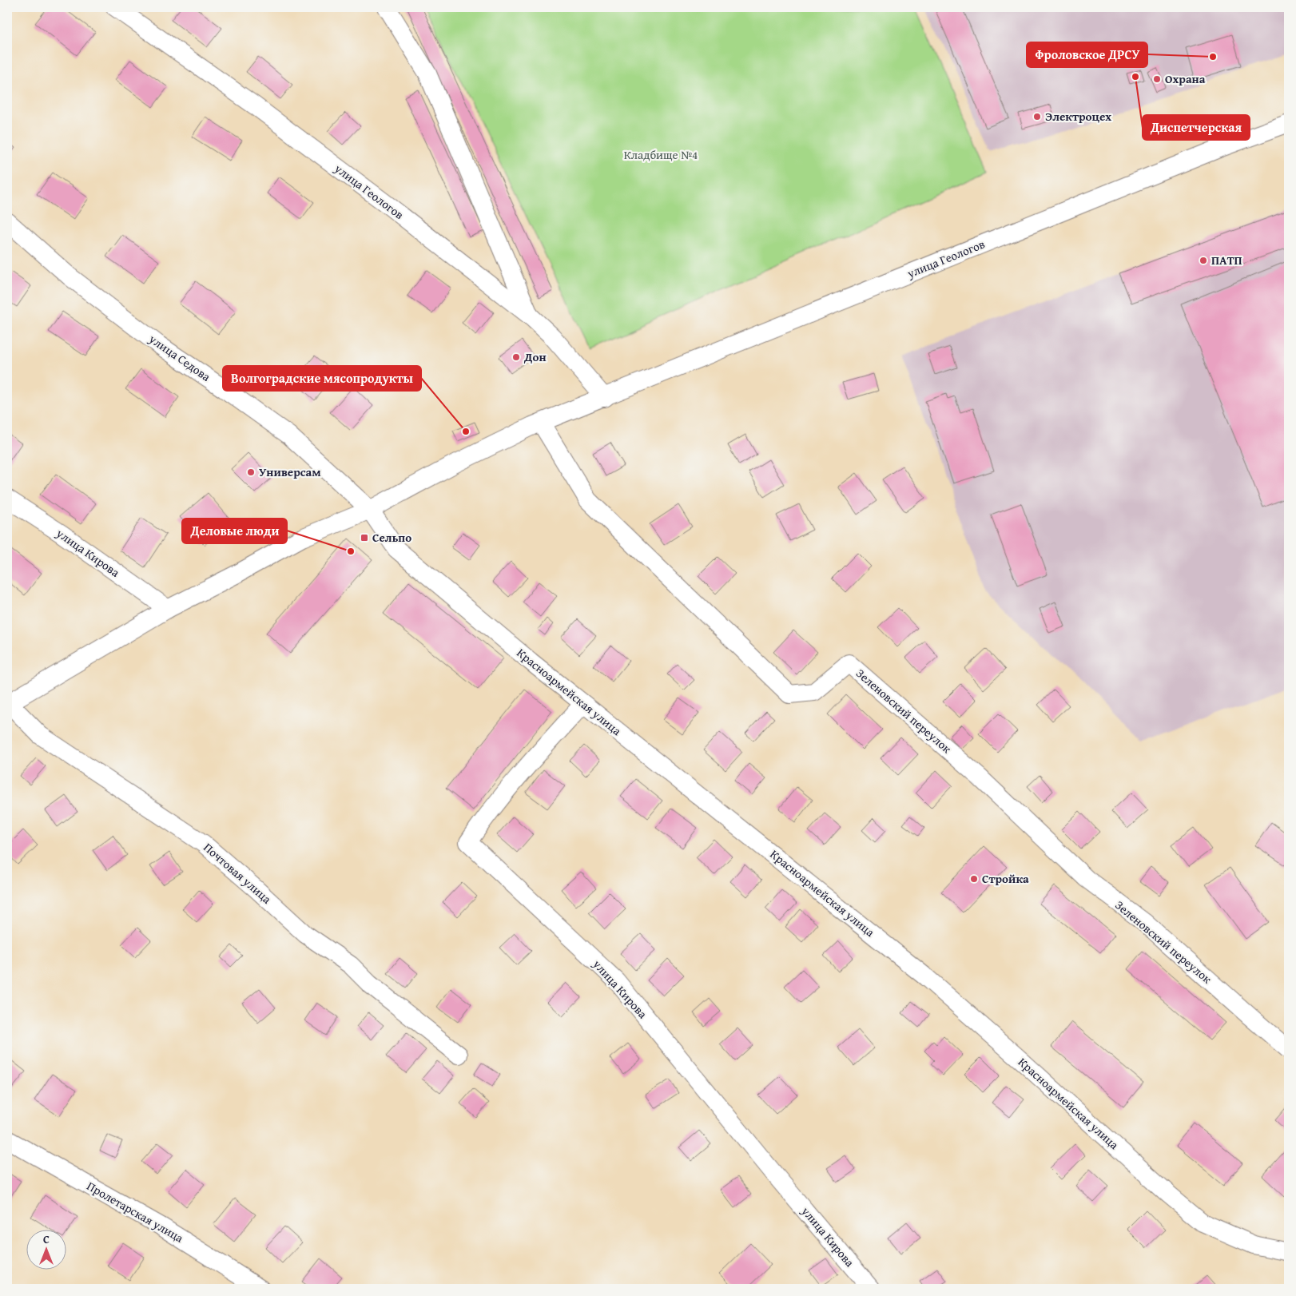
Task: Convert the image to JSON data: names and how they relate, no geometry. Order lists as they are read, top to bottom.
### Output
{
  "streets": {
    "street": [
      "улица Геологов",
      "улица Седова",
      "улица Кирова",
      "Красноармейская улица",
      "Зеленовский переулок",
      "Почтовая улица",
      "Пролетарская улица"
    ]
  },
  "crossings": [
    ["улица Геологов", "улица Седова"],
    ["улица Геологов", "улица Кирова"],
    ["улица Геологов", "Красноармейская улица"],
    ["улица Геологов", "Зеленовский переулок"],
    ["улица Геологов", "Почтовая улица"],
    ["улица Седова", "Красноармейская улица"],
    ["улица Кирова", "Красноармейская улица"]
  ],
  "parks": ["Кладбище №4"],
  "places": {
    "other": [
      "Фроловское ДРСУ",
      "Диспетчерская",
      "Охрана",
      "Электроцех",
      "ПАТП",
      "Дон",
      "Волгоградские мясопродукты",
      "Универсам",
      "Деловые люди",
      "Стройка"
    ],
    "transit": ["Сельпо"]
  },
  "north": "top"
}
